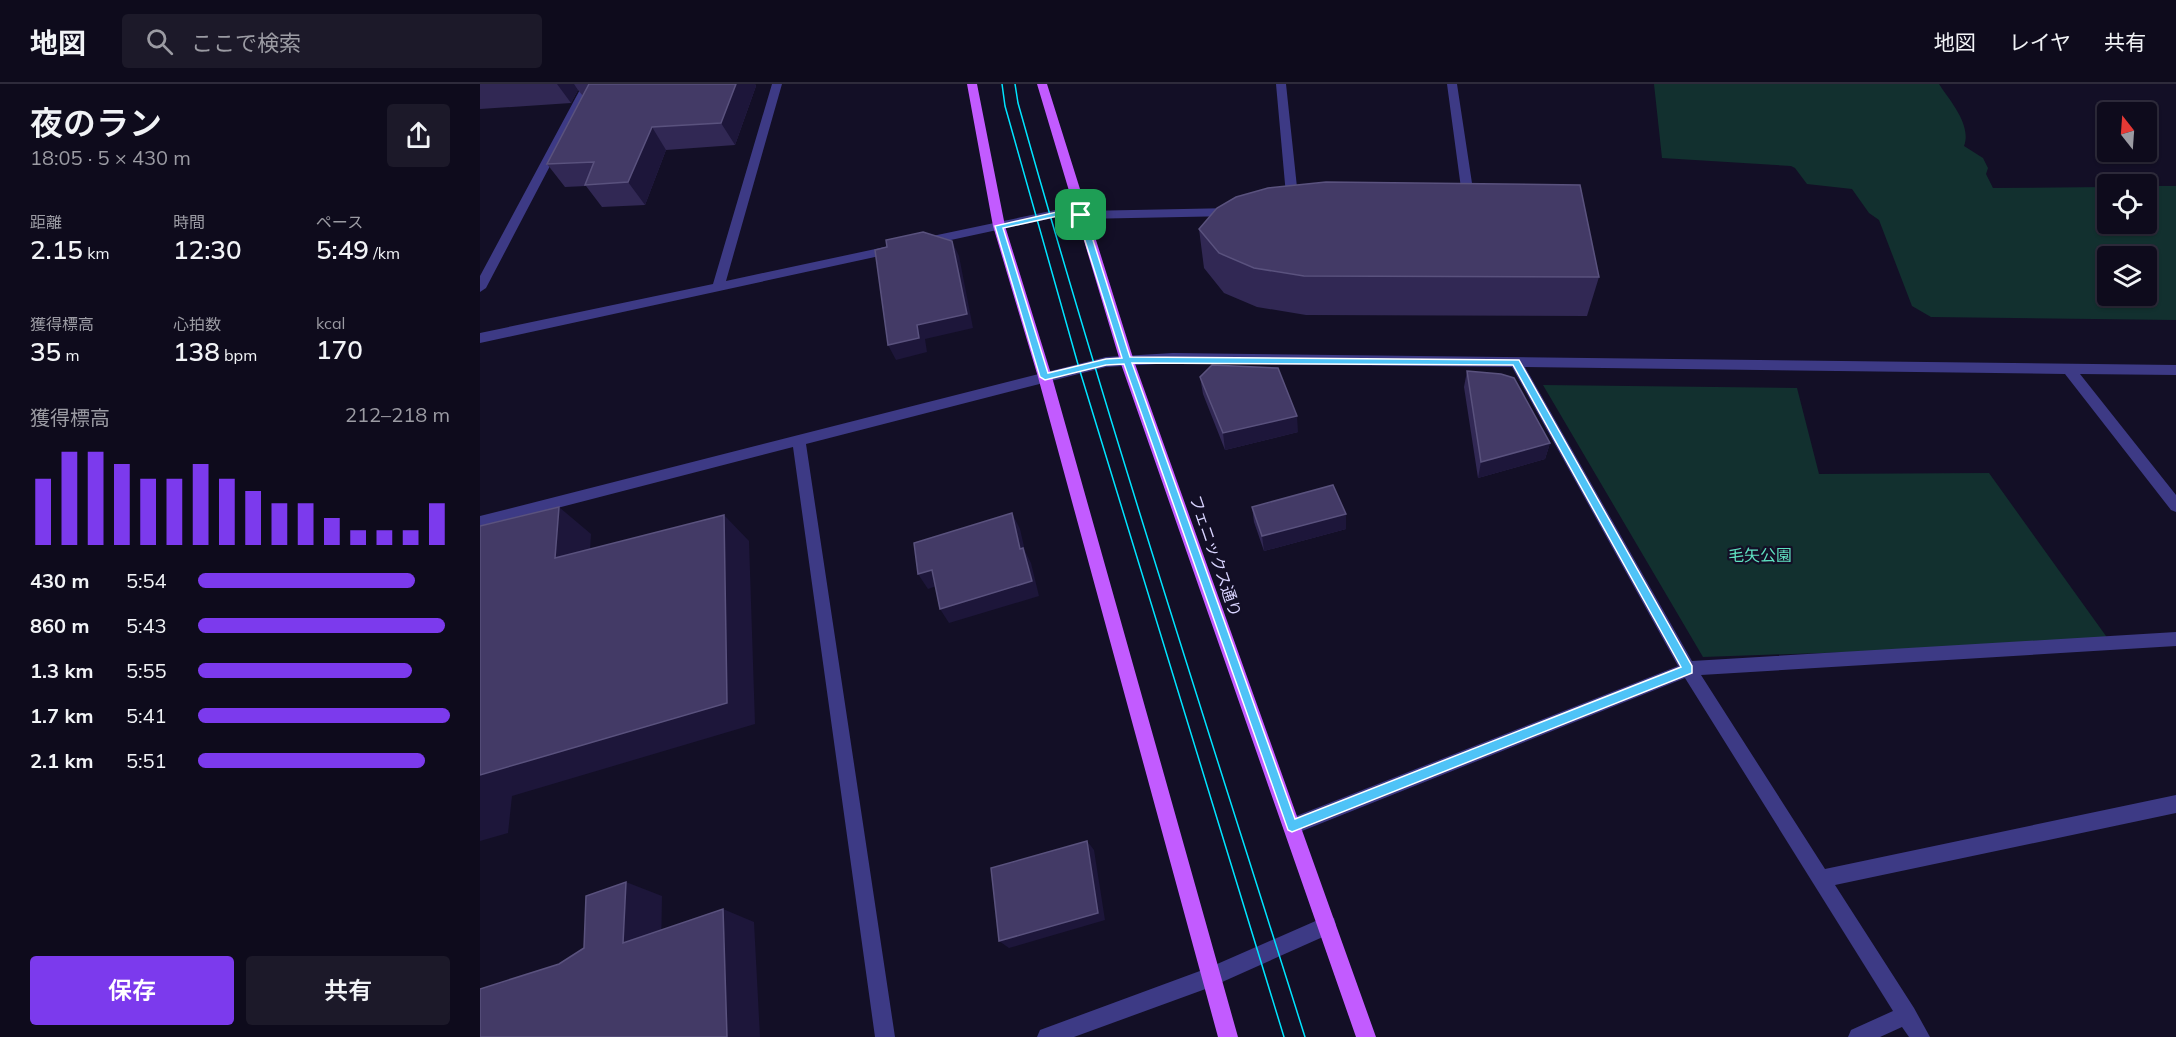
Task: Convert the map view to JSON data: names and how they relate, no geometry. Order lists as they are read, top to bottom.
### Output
{
  "streets": {
    "main road": ["フェニックス通り"]
  },
  "parks": ["毛矢公園"],
  "north": "top",
  "page": {
    "header": "地図",
    "search": "ここで検索",
    "nav": ["地図", "レイヤ", "共有"],
    "heading": ["夜のラン", "18:05 · 5 × 430 m"],
    "stats": [
      ["距離", "2.15 km"],
      ["時間", "12:30"],
      ["ペース", "5:49 /km"],
      ["獲得標高", "35 m"],
      ["心拍数", "138 bpm"],
      ["kcal", "170"]
    ],
    "chart": ["獲得標高", "212–218 m"],
    "list": [
      {
        "name": "430 m",
        "note": "5:54"
      },
      {
        "name": "860 m",
        "note": "5:43"
      },
      {
        "name": "1.3 km",
        "note": "5:55"
      },
      {
        "name": "1.7 km",
        "note": "5:41"
      },
      {
        "name": "2.1 km",
        "note": "5:51"
      }
    ],
    "buttons": ["保存", "共有"]
  }
}
